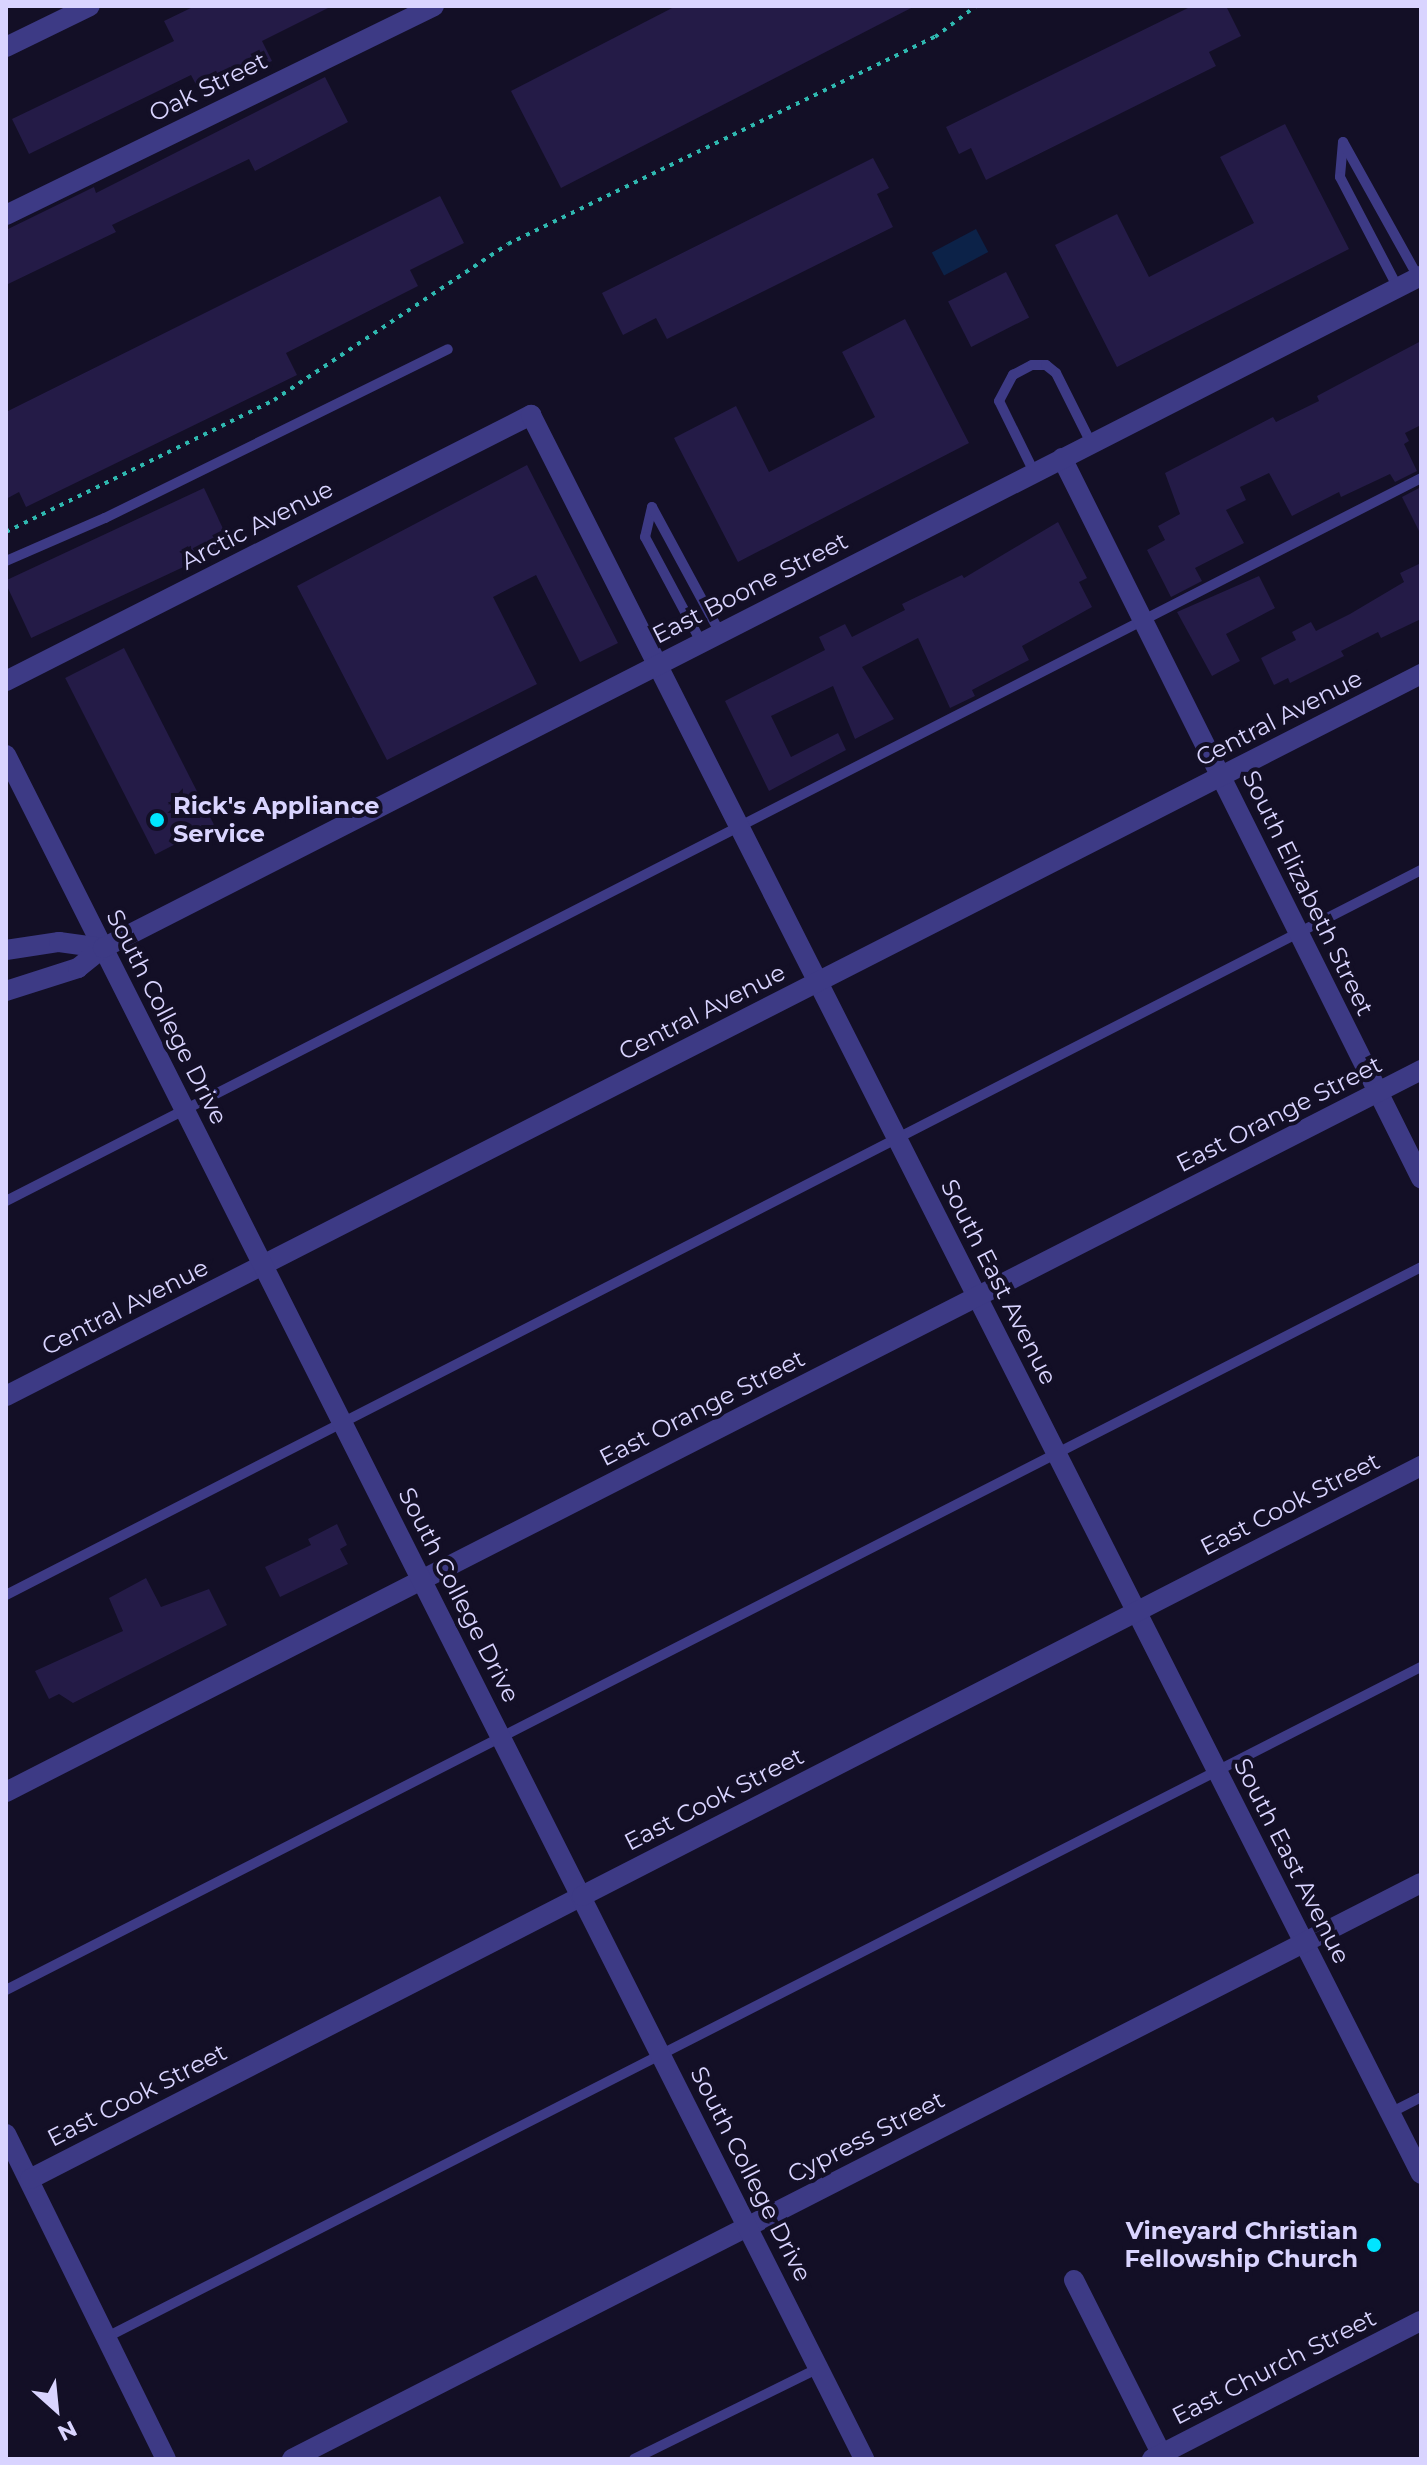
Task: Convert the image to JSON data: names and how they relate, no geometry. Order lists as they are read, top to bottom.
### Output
{
  "streets": {
    "street": [
      "Oak Street",
      "Arctic Avenue",
      "East Boone Street",
      "Central Avenue",
      "South Elizabeth Street",
      "South College Drive",
      "East Orange Street",
      "South East Avenue",
      "East Cook Street",
      "Cypress Street",
      "East Church Street"
    ]
  },
  "crossings": [
    ["Arctic Avenue", "South East Avenue"],
    ["East Boone Street", "South Elizabeth Street"],
    ["East Boone Street", "South College Drive"],
    ["East Boone Street", "South East Avenue"],
    ["Central Avenue", "South Elizabeth Street"],
    ["Central Avenue", "South College Drive"],
    ["Central Avenue", "South East Avenue"],
    ["South Elizabeth Street", "East Orange Street"],
    ["South College Drive", "East Orange Street"],
    ["South College Drive", "East Cook Street"],
    ["South College Drive", "Cypress Street"],
    ["East Orange Street", "South East Avenue"],
    ["South East Avenue", "East Cook Street"],
    ["South East Avenue", "Cypress Street"]
  ],
  "places": ["Rick's Appliance Service", "Vineyard Christian Fellowship Church"],
  "north": "bottom right"
}
